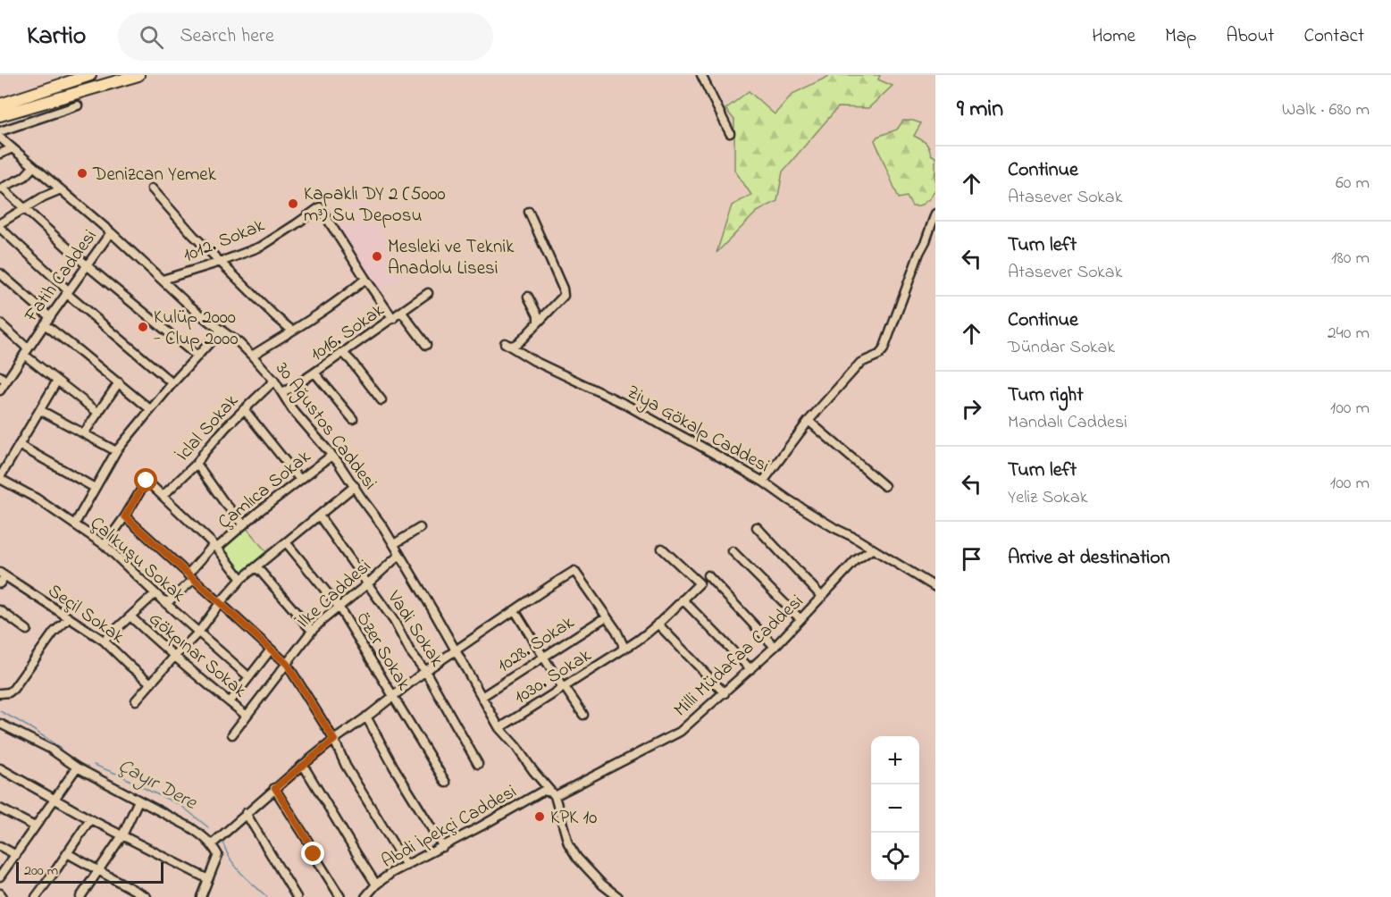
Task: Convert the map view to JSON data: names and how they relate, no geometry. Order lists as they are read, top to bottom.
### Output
{
  "streets": {
    "street": [
      "1012. Sokak",
      "Fatih Caddesi",
      "1016. Sokak",
      "30 Ağustos Caddesi",
      "İclal Sokak",
      "Ziya Gökalp Caddesi",
      "Çamlıca Sokak",
      "Çalıkuşu Sokak",
      "İlke Caddesi",
      "Seçil Sokak",
      "Vadi Sokak",
      "1028. Sokak",
      "Özer Sokak",
      "Gökpınar Sokak",
      "Milli Müdafaa Caddesi",
      "1030. Sokak",
      "Abdi İpekçi Caddesi"
    ]
  },
  "crossings": [
    ["1012. Sokak", "30 Ağustos Caddesi"],
    ["Fatih Caddesi", "30 Ağustos Caddesi"],
    ["1016. Sokak", "30 Ağustos Caddesi"],
    ["30 Ağustos Caddesi", "İclal Sokak"],
    ["30 Ağustos Caddesi", "Çamlıca Sokak"],
    ["30 Ağustos Caddesi", "İlke Caddesi"],
    ["30 Ağustos Caddesi", "1028. Sokak"],
    ["30 Ağustos Caddesi", "Milli Müdafaa Caddesi"],
    ["30 Ağustos Caddesi", "1030. Sokak"],
    ["30 Ağustos Caddesi", "Abdi İpekçi Caddesi"],
    ["Ziya Gökalp Caddesi", "Milli Müdafaa Caddesi"],
    ["Çamlıca Sokak", "Çalıkuşu Sokak"],
    ["İlke Caddesi", "Vadi Sokak"],
    ["İlke Caddesi", "Özer Sokak"],
    ["İlke Caddesi", "Gökpınar Sokak"],
    ["Milli Müdafaa Caddesi", "Abdi İpekçi Caddesi"]
  ],
  "water": ["Çayır Dere"],
  "places": [
    "Denizcan Yemek",
    "Kapaklı DY 2 (5000 m³) Su Deposu",
    "Mesleki ve Teknik Anadolu Lisesi",
    "Kulüp 2000 - Clup 2000",
    "KPK 10"
  ],
  "scale_bar": "200 m",
  "page": {
    "header": "Kartio",
    "search": "Search here",
    "nav": [
      "Home",
      "Map",
      "About",
      "Contact"
    ],
    "heading": ["9 min", "Walk · 680 m"],
    "list": [
      ["Continue", "Atasever Sokak", "60 m"],
      ["Turn left", "Atasever Sokak", "180 m"],
      ["Continue", "Dündar Sokak", "240 m"],
      ["Turn right", "Mandalı Caddesi", "100 m"],
      ["Turn left", "Yeliz Sokak", "100 m"],
      "Arrive at destination"
    ],
    "map_buttons": ["+", "−"],
    "scale": "200 m"
  }
}
